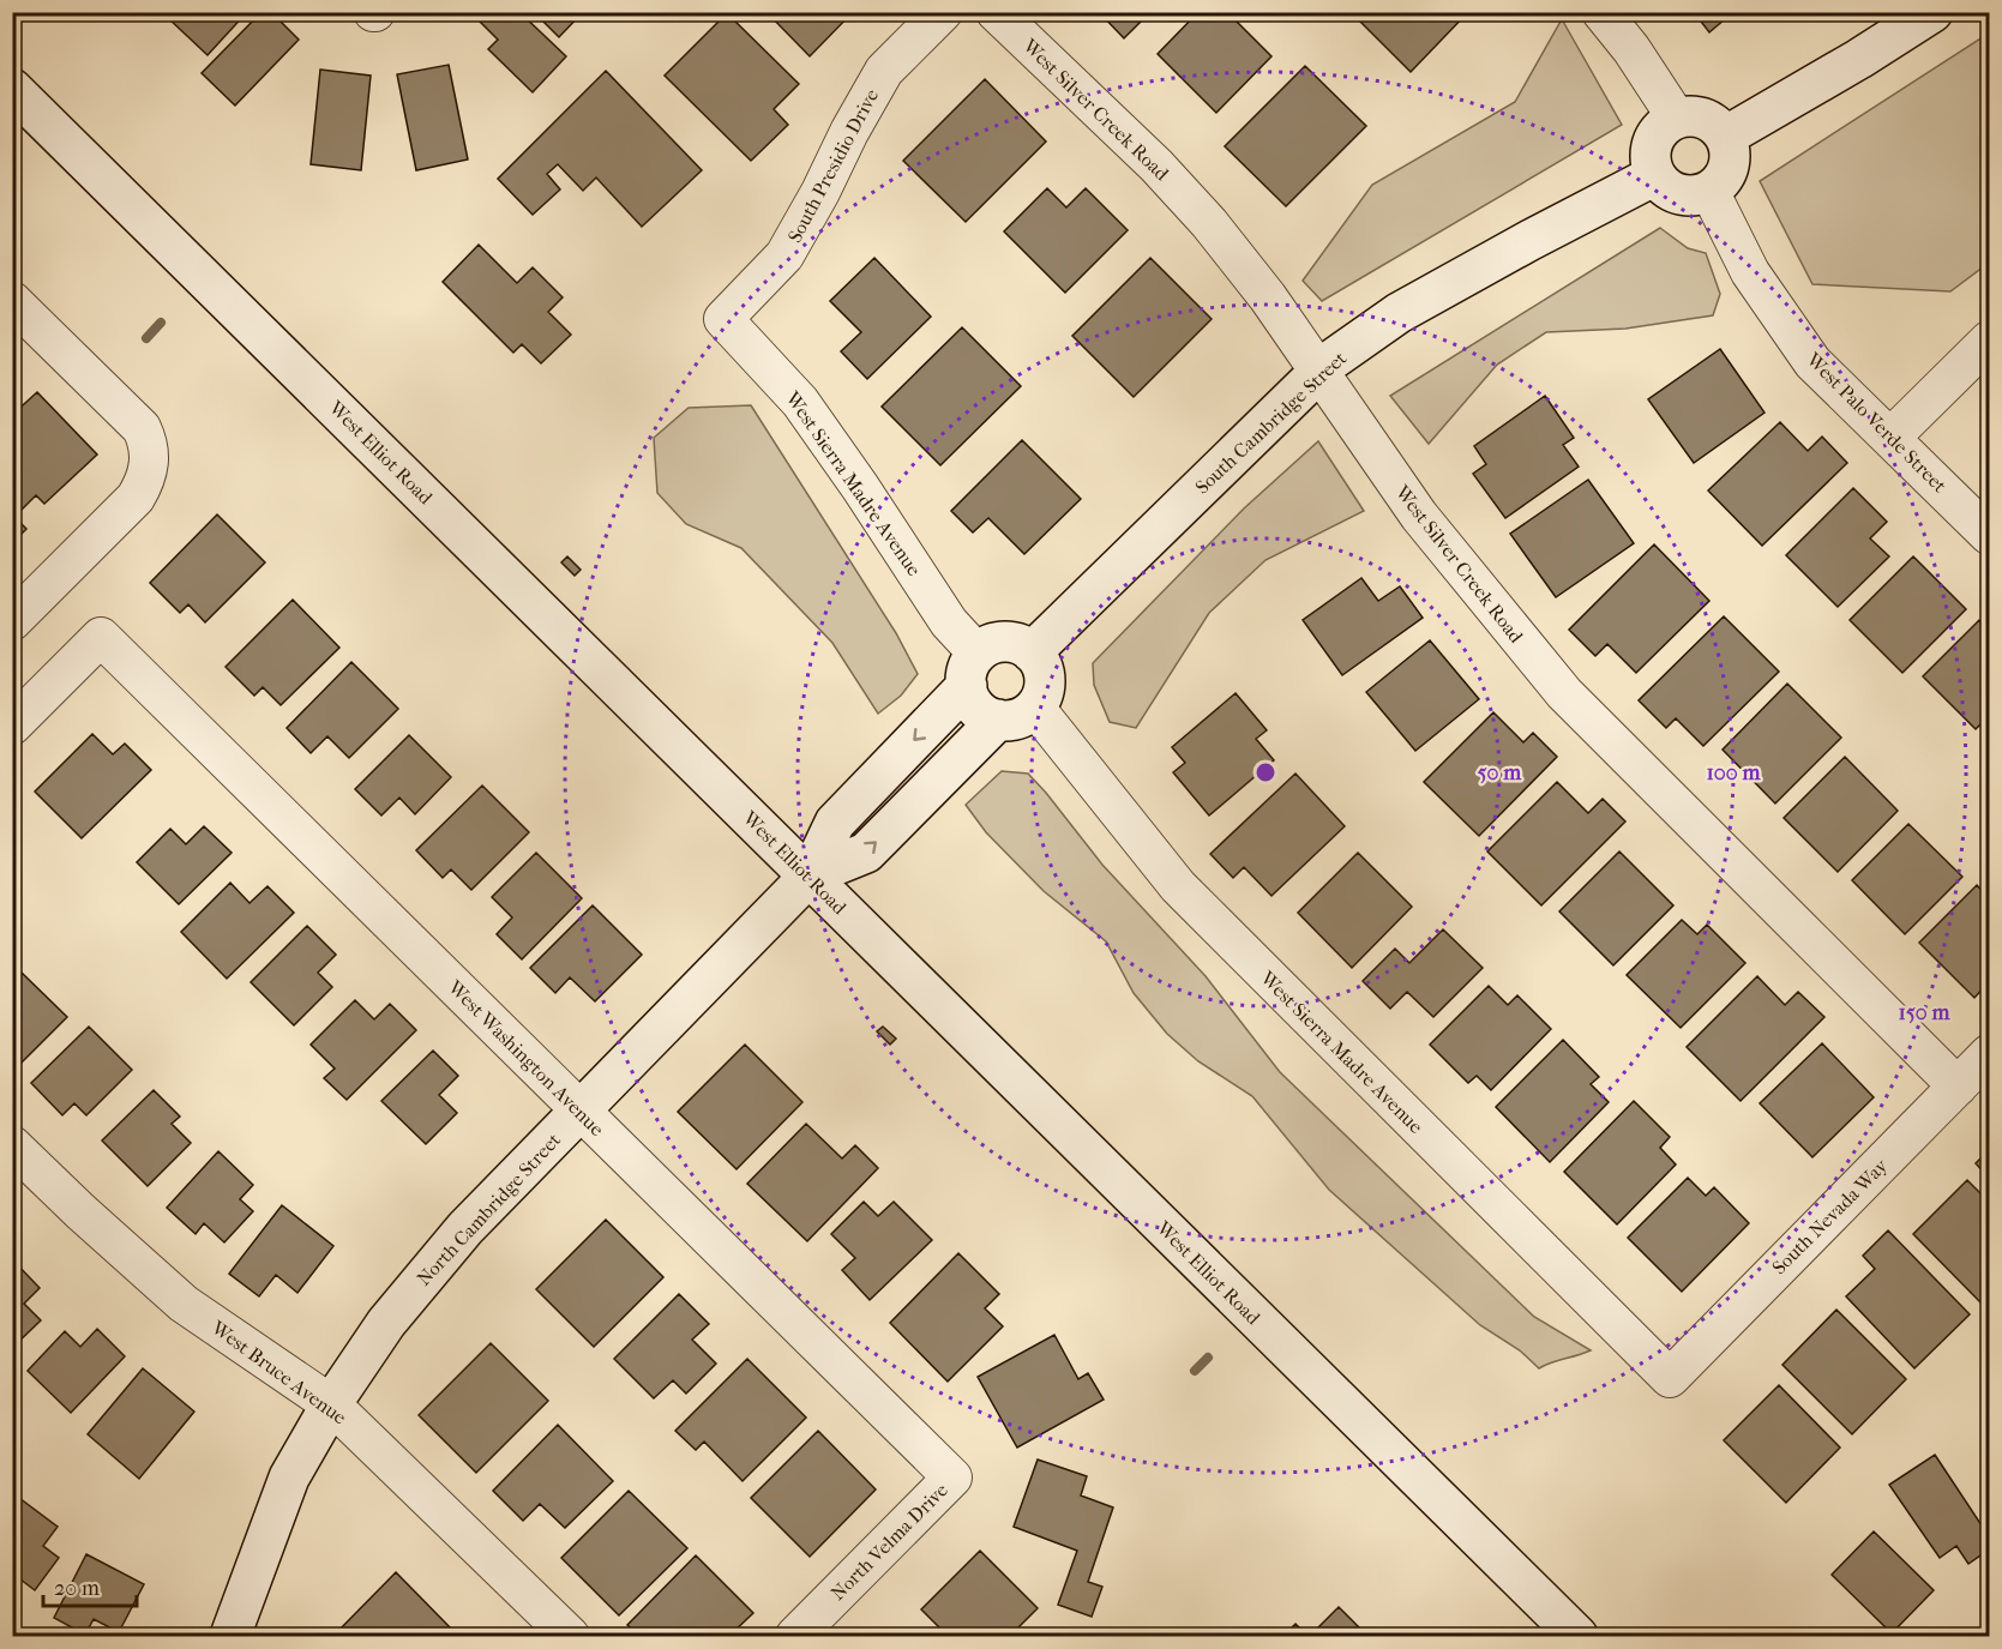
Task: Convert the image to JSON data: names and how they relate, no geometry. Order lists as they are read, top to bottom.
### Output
{
  "streets": {
    "street": [
      "West Silver Creek Road",
      "South Presidio Drive",
      "South Cambridge Street",
      "West Palo Verde Street",
      "West Elliot Road",
      "West Sierra Madre Avenue",
      "West Washington Avenue",
      "North Cambridge Street",
      "South Nevada Way",
      "West Bruce Avenue",
      "North Velma Drive"
    ]
  },
  "crossings": [
    ["West Silver Creek Road", "South Cambridge Street"],
    ["West Silver Creek Road", "South Nevada Way"],
    ["South Presidio Drive", "West Sierra Madre Avenue"],
    ["South Cambridge Street", "West Palo Verde Street"],
    ["South Cambridge Street", "West Sierra Madre Avenue"],
    ["West Elliot Road", "North Cambridge Street"],
    ["West Sierra Madre Avenue", "South Nevada Way"],
    ["West Washington Avenue", "North Cambridge Street"],
    ["West Washington Avenue", "North Velma Drive"],
    ["North Cambridge Street", "West Bruce Avenue"]
  ],
  "scale_bar": "20 m",
  "rings": ["50 m", "100 m", "150 m"]
}
